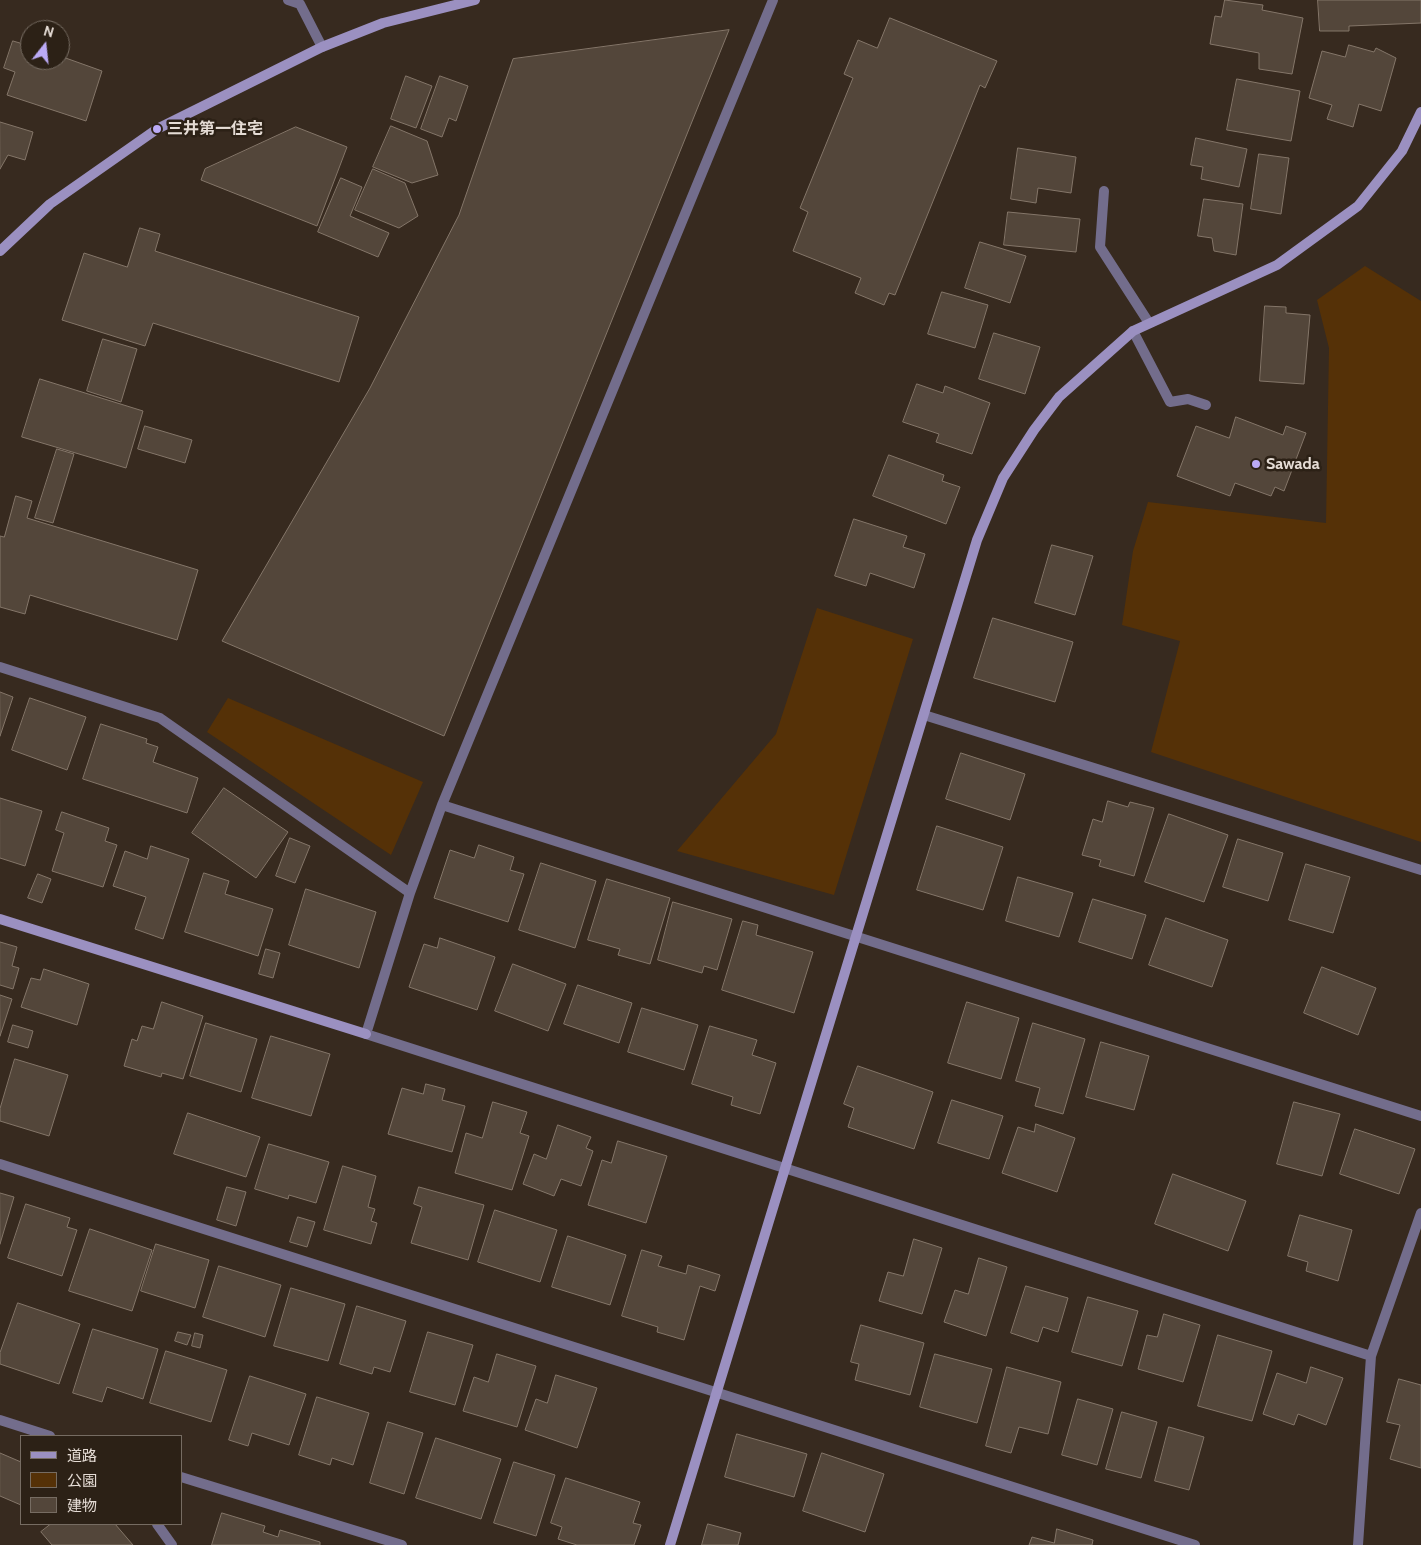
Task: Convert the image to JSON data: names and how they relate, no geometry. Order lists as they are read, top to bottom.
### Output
{
  "places": ["三井第一住宅", "Sawada"],
  "legend": ["道路", "公園", "建物"],
  "north": "top"
}
